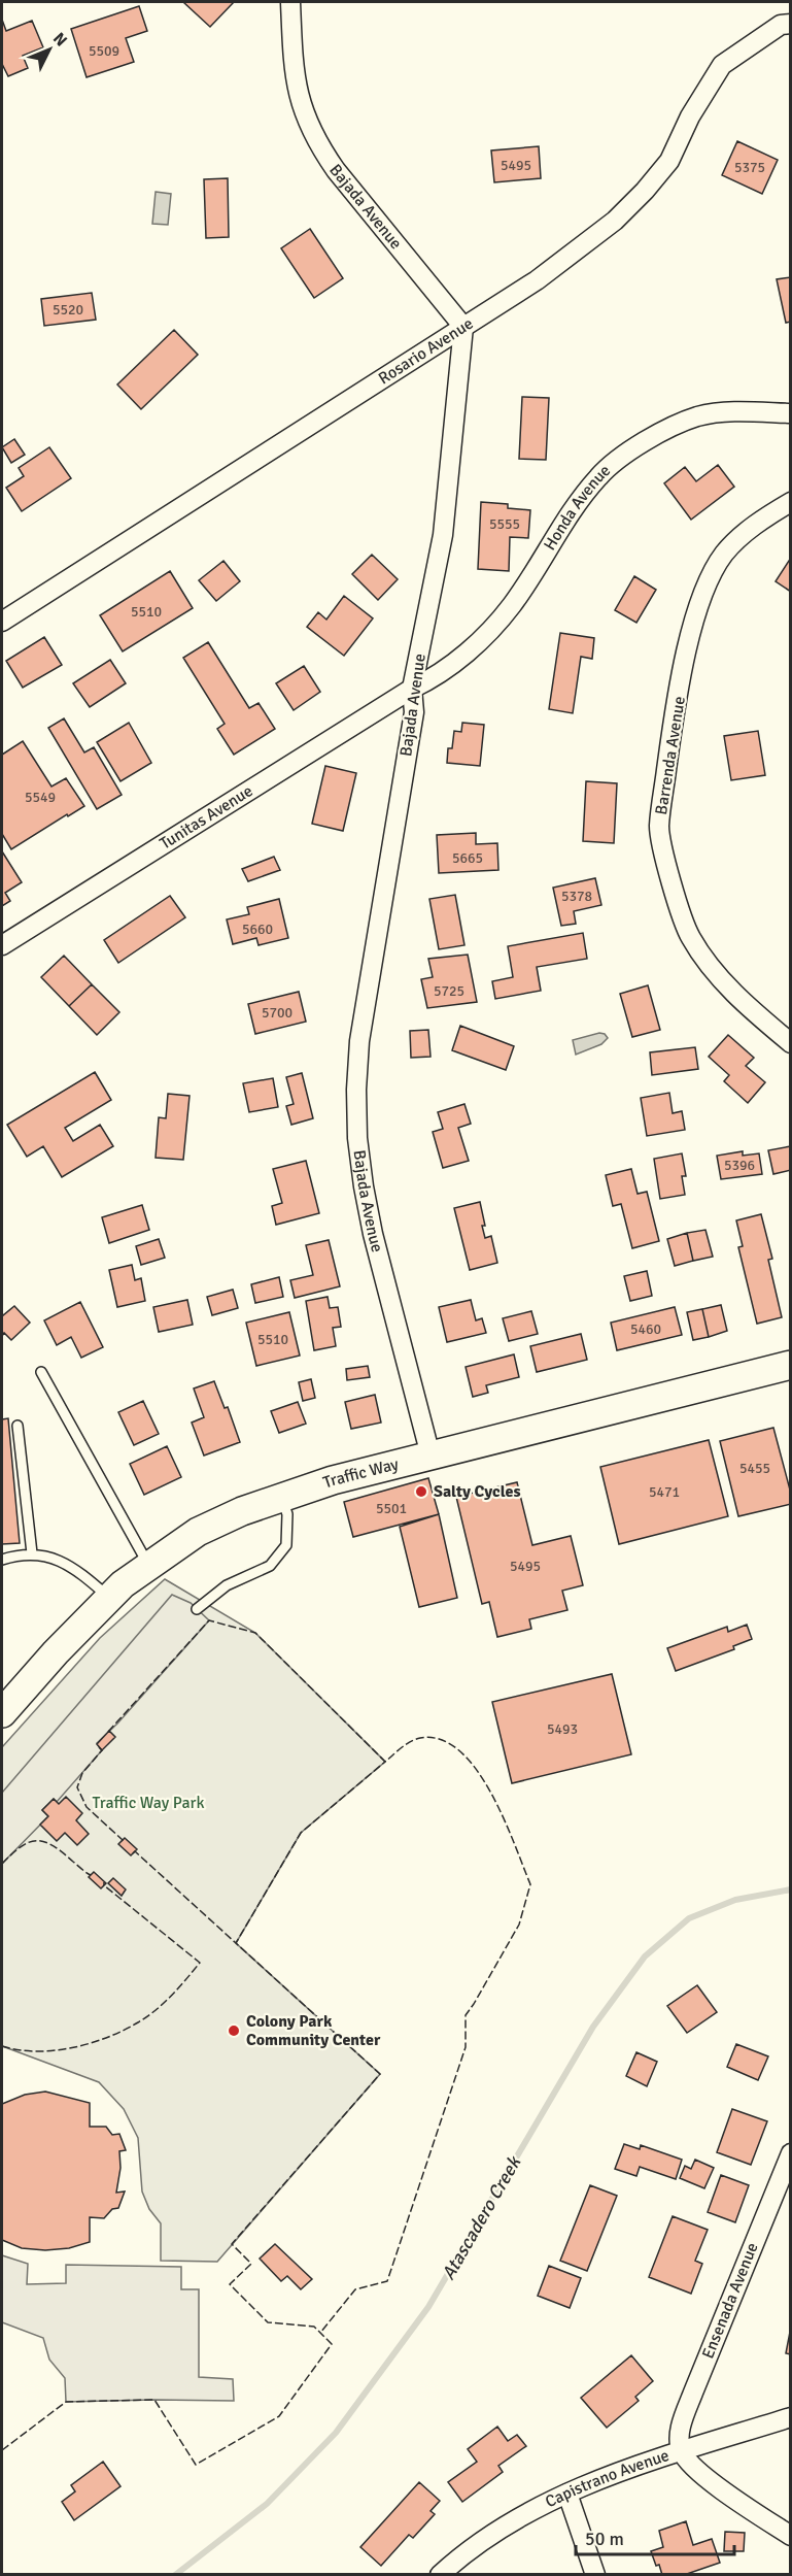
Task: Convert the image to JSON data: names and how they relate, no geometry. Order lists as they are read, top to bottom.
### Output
{
  "streets": {
    "street": [
      "Bajada Avenue",
      "Rosario Avenue",
      "Honda Avenue",
      "Barrenda Avenue",
      "Tunitas Avenue",
      "Traffic Way",
      "Ensenada Avenue",
      "Capistrano Avenue"
    ]
  },
  "crossings": [
    ["Bajada Avenue", "Rosario Avenue"],
    ["Bajada Avenue", "Honda Avenue"],
    ["Bajada Avenue", "Tunitas Avenue"],
    ["Bajada Avenue", "Traffic Way"],
    ["Honda Avenue", "Tunitas Avenue"],
    ["Ensenada Avenue", "Capistrano Avenue"]
  ],
  "water": ["Atascadero Creek"],
  "parks": ["Traffic Way Park"],
  "places": ["Salty Cycles", "Colony Park Community Center"],
  "house_numbers": [
    "5509",
    "5495",
    "5375",
    "5520",
    "5555",
    "5510",
    "5549",
    "5665",
    "5378",
    "5660",
    "5725",
    "5700",
    "5396",
    "5460",
    "5510",
    "5455",
    "5471",
    "5501",
    "5495",
    "5493"
  ],
  "scale_bar": "50 m",
  "north": "top right"
}
